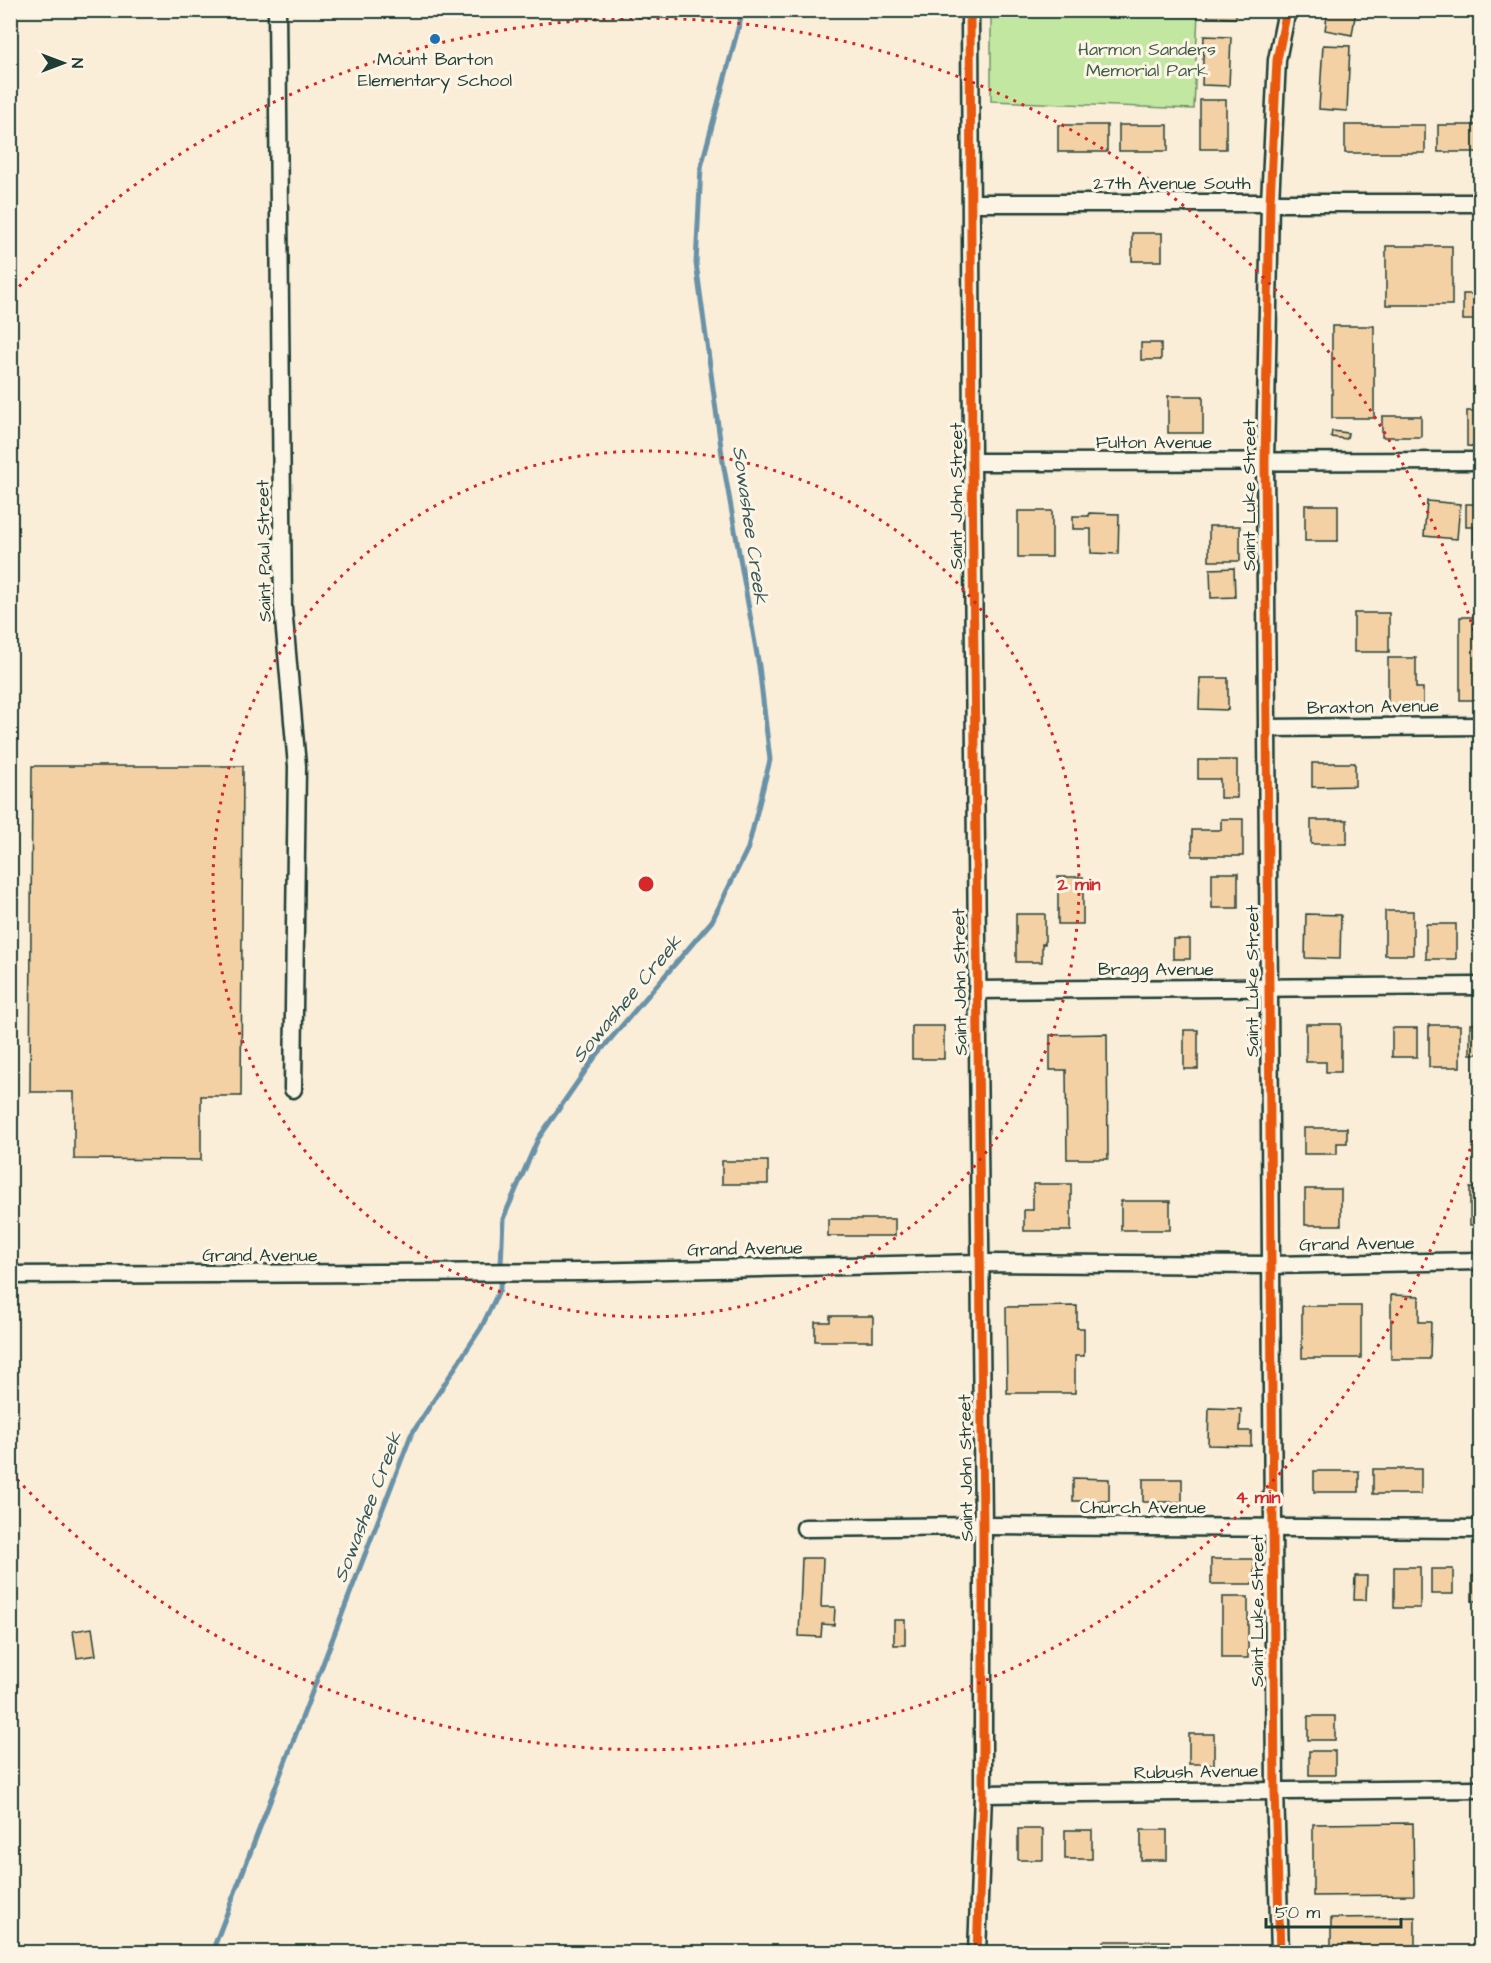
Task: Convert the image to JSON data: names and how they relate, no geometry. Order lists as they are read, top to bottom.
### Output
{
  "streets": {
    "street": [
      "27th Avenue South",
      "Fulton Avenue",
      "Saint Luke Street",
      "Saint John Street",
      "Saint Paul Street",
      "Braxton Avenue",
      "Bragg Avenue",
      "Grand Avenue",
      "Church Avenue",
      "Rubush Avenue"
    ]
  },
  "crossings": [
    ["27th Avenue South", "Saint Luke Street"],
    ["27th Avenue South", "Saint John Street"],
    ["Fulton Avenue", "Saint Luke Street"],
    ["Fulton Avenue", "Saint John Street"],
    ["Saint Luke Street", "Braxton Avenue"],
    ["Saint Luke Street", "Bragg Avenue"],
    ["Saint Luke Street", "Grand Avenue"],
    ["Saint Luke Street", "Church Avenue"],
    ["Saint Luke Street", "Rubush Avenue"],
    ["Saint John Street", "Bragg Avenue"],
    ["Saint John Street", "Grand Avenue"],
    ["Saint John Street", "Church Avenue"],
    ["Saint John Street", "Rubush Avenue"]
  ],
  "water": ["Sowashee Creek"],
  "parks": ["Harmon Sanders Memorial Park"],
  "places": ["Mount Barton Elementary School"],
  "scale_bar": "50 m",
  "north": "right",
  "rings": ["2 min", "4 min"]
}
